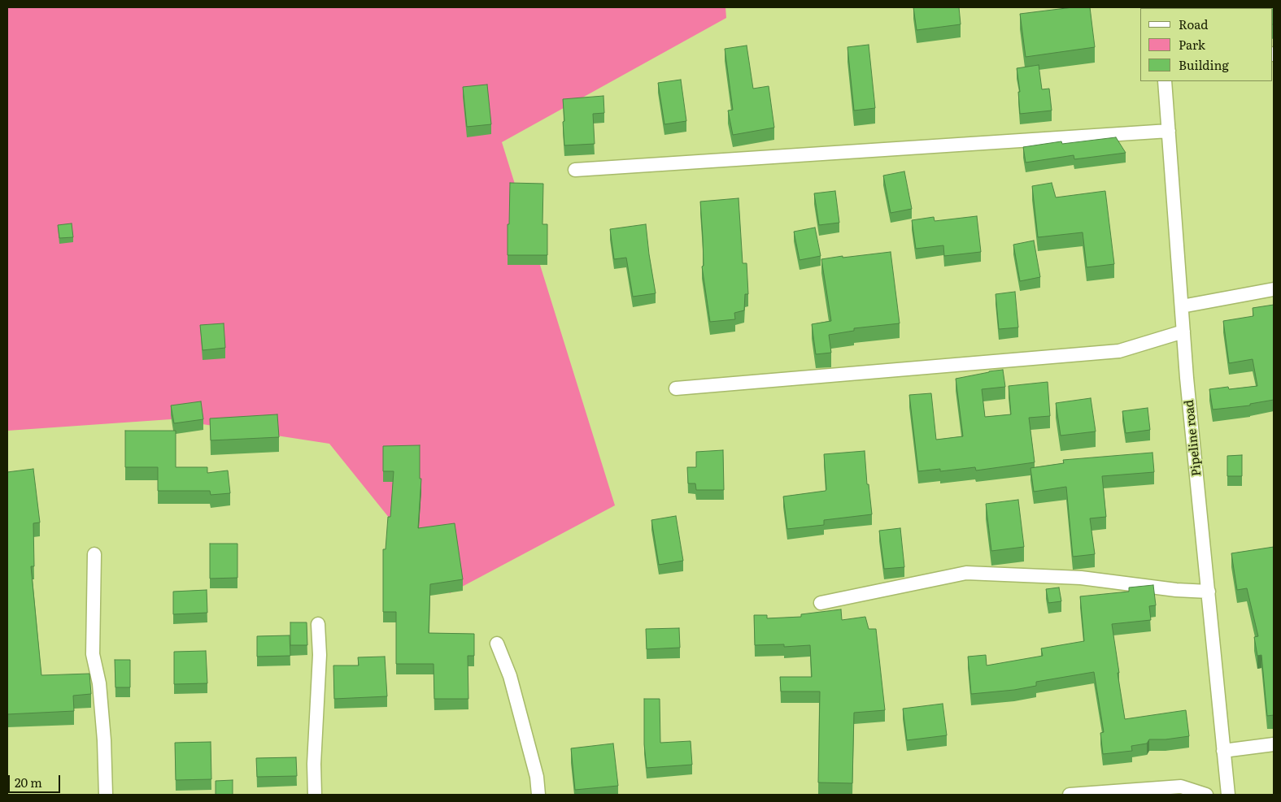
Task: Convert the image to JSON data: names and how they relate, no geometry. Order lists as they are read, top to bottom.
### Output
{
  "streets": {
    "street": ["Pipeline road"]
  },
  "legend": ["Road", "Park", "Building"],
  "scale_bar": "20 m"
}
